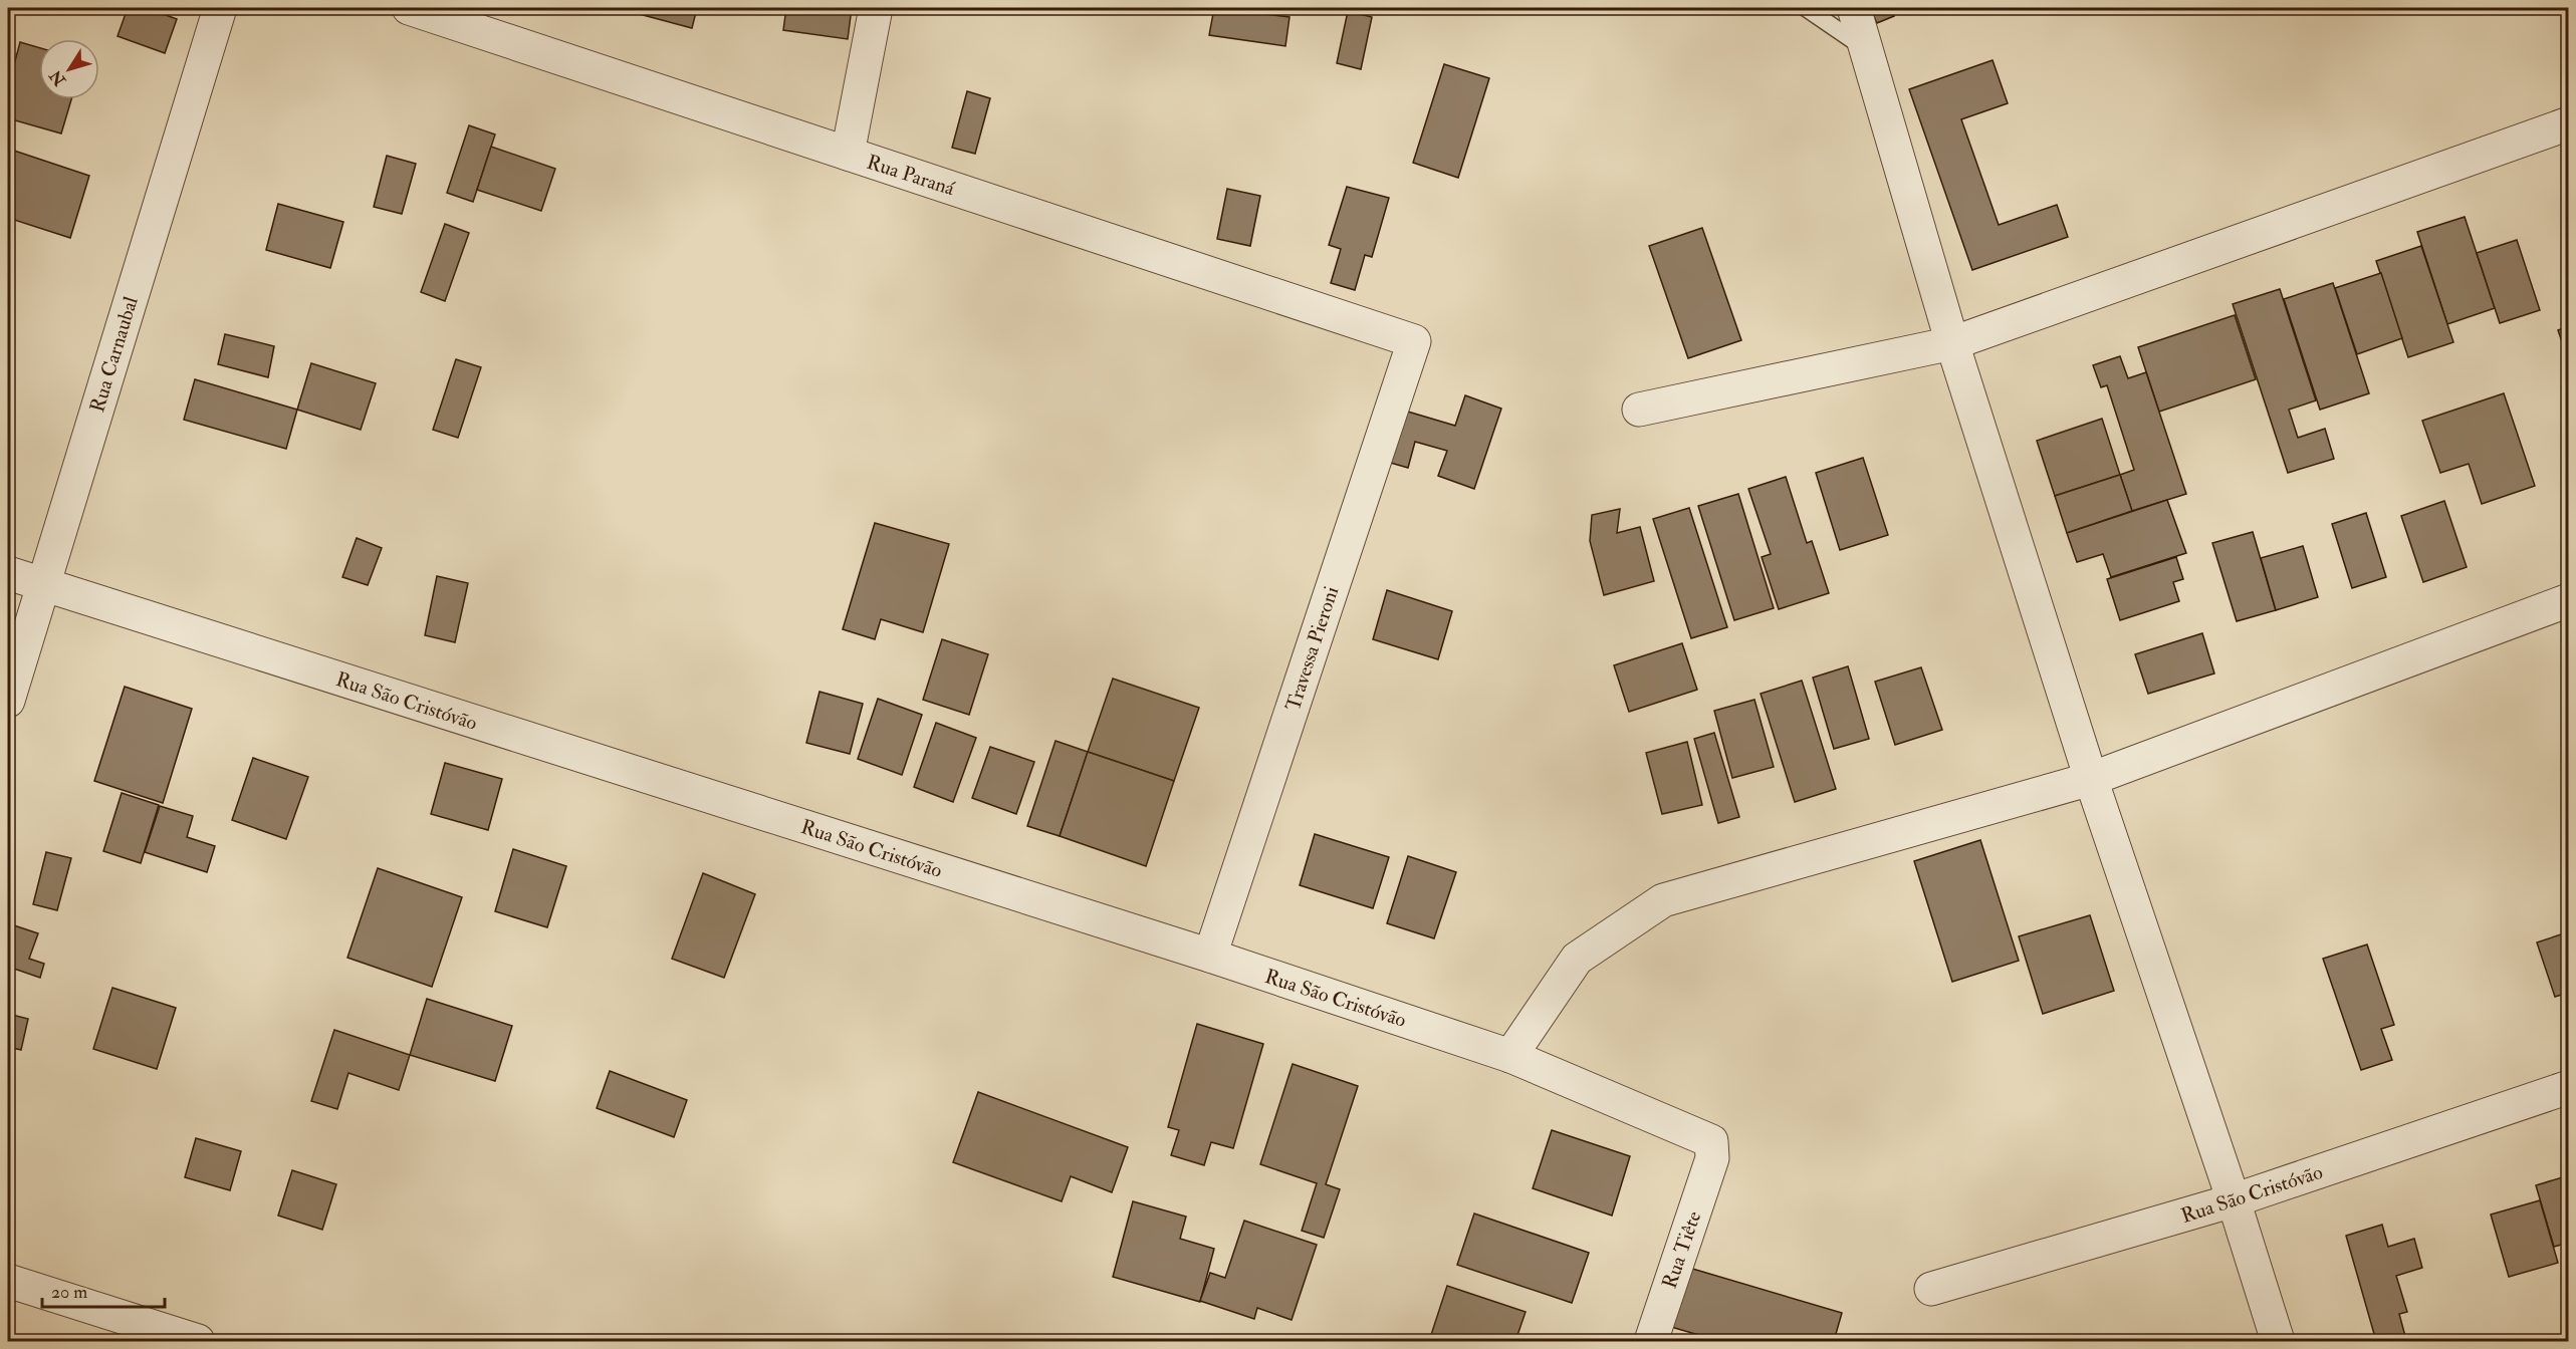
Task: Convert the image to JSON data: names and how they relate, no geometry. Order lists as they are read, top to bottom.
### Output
{
  "streets": {
    "street": [
      "Rua Paraná",
      "Rua Carnaubal",
      "Travessa Pieroni",
      "Rua São Cristóvão",
      "Rua Tiête"
    ]
  },
  "crossings": [
    ["Rua Paraná", "Travessa Pieroni"],
    ["Rua Carnaubal", "Rua São Cristóvão"],
    ["Travessa Pieroni", "Rua São Cristóvão"],
    ["Rua São Cristóvão", "Rua Tiête"]
  ],
  "scale_bar": "20 m",
  "north": "bottom left"
}
